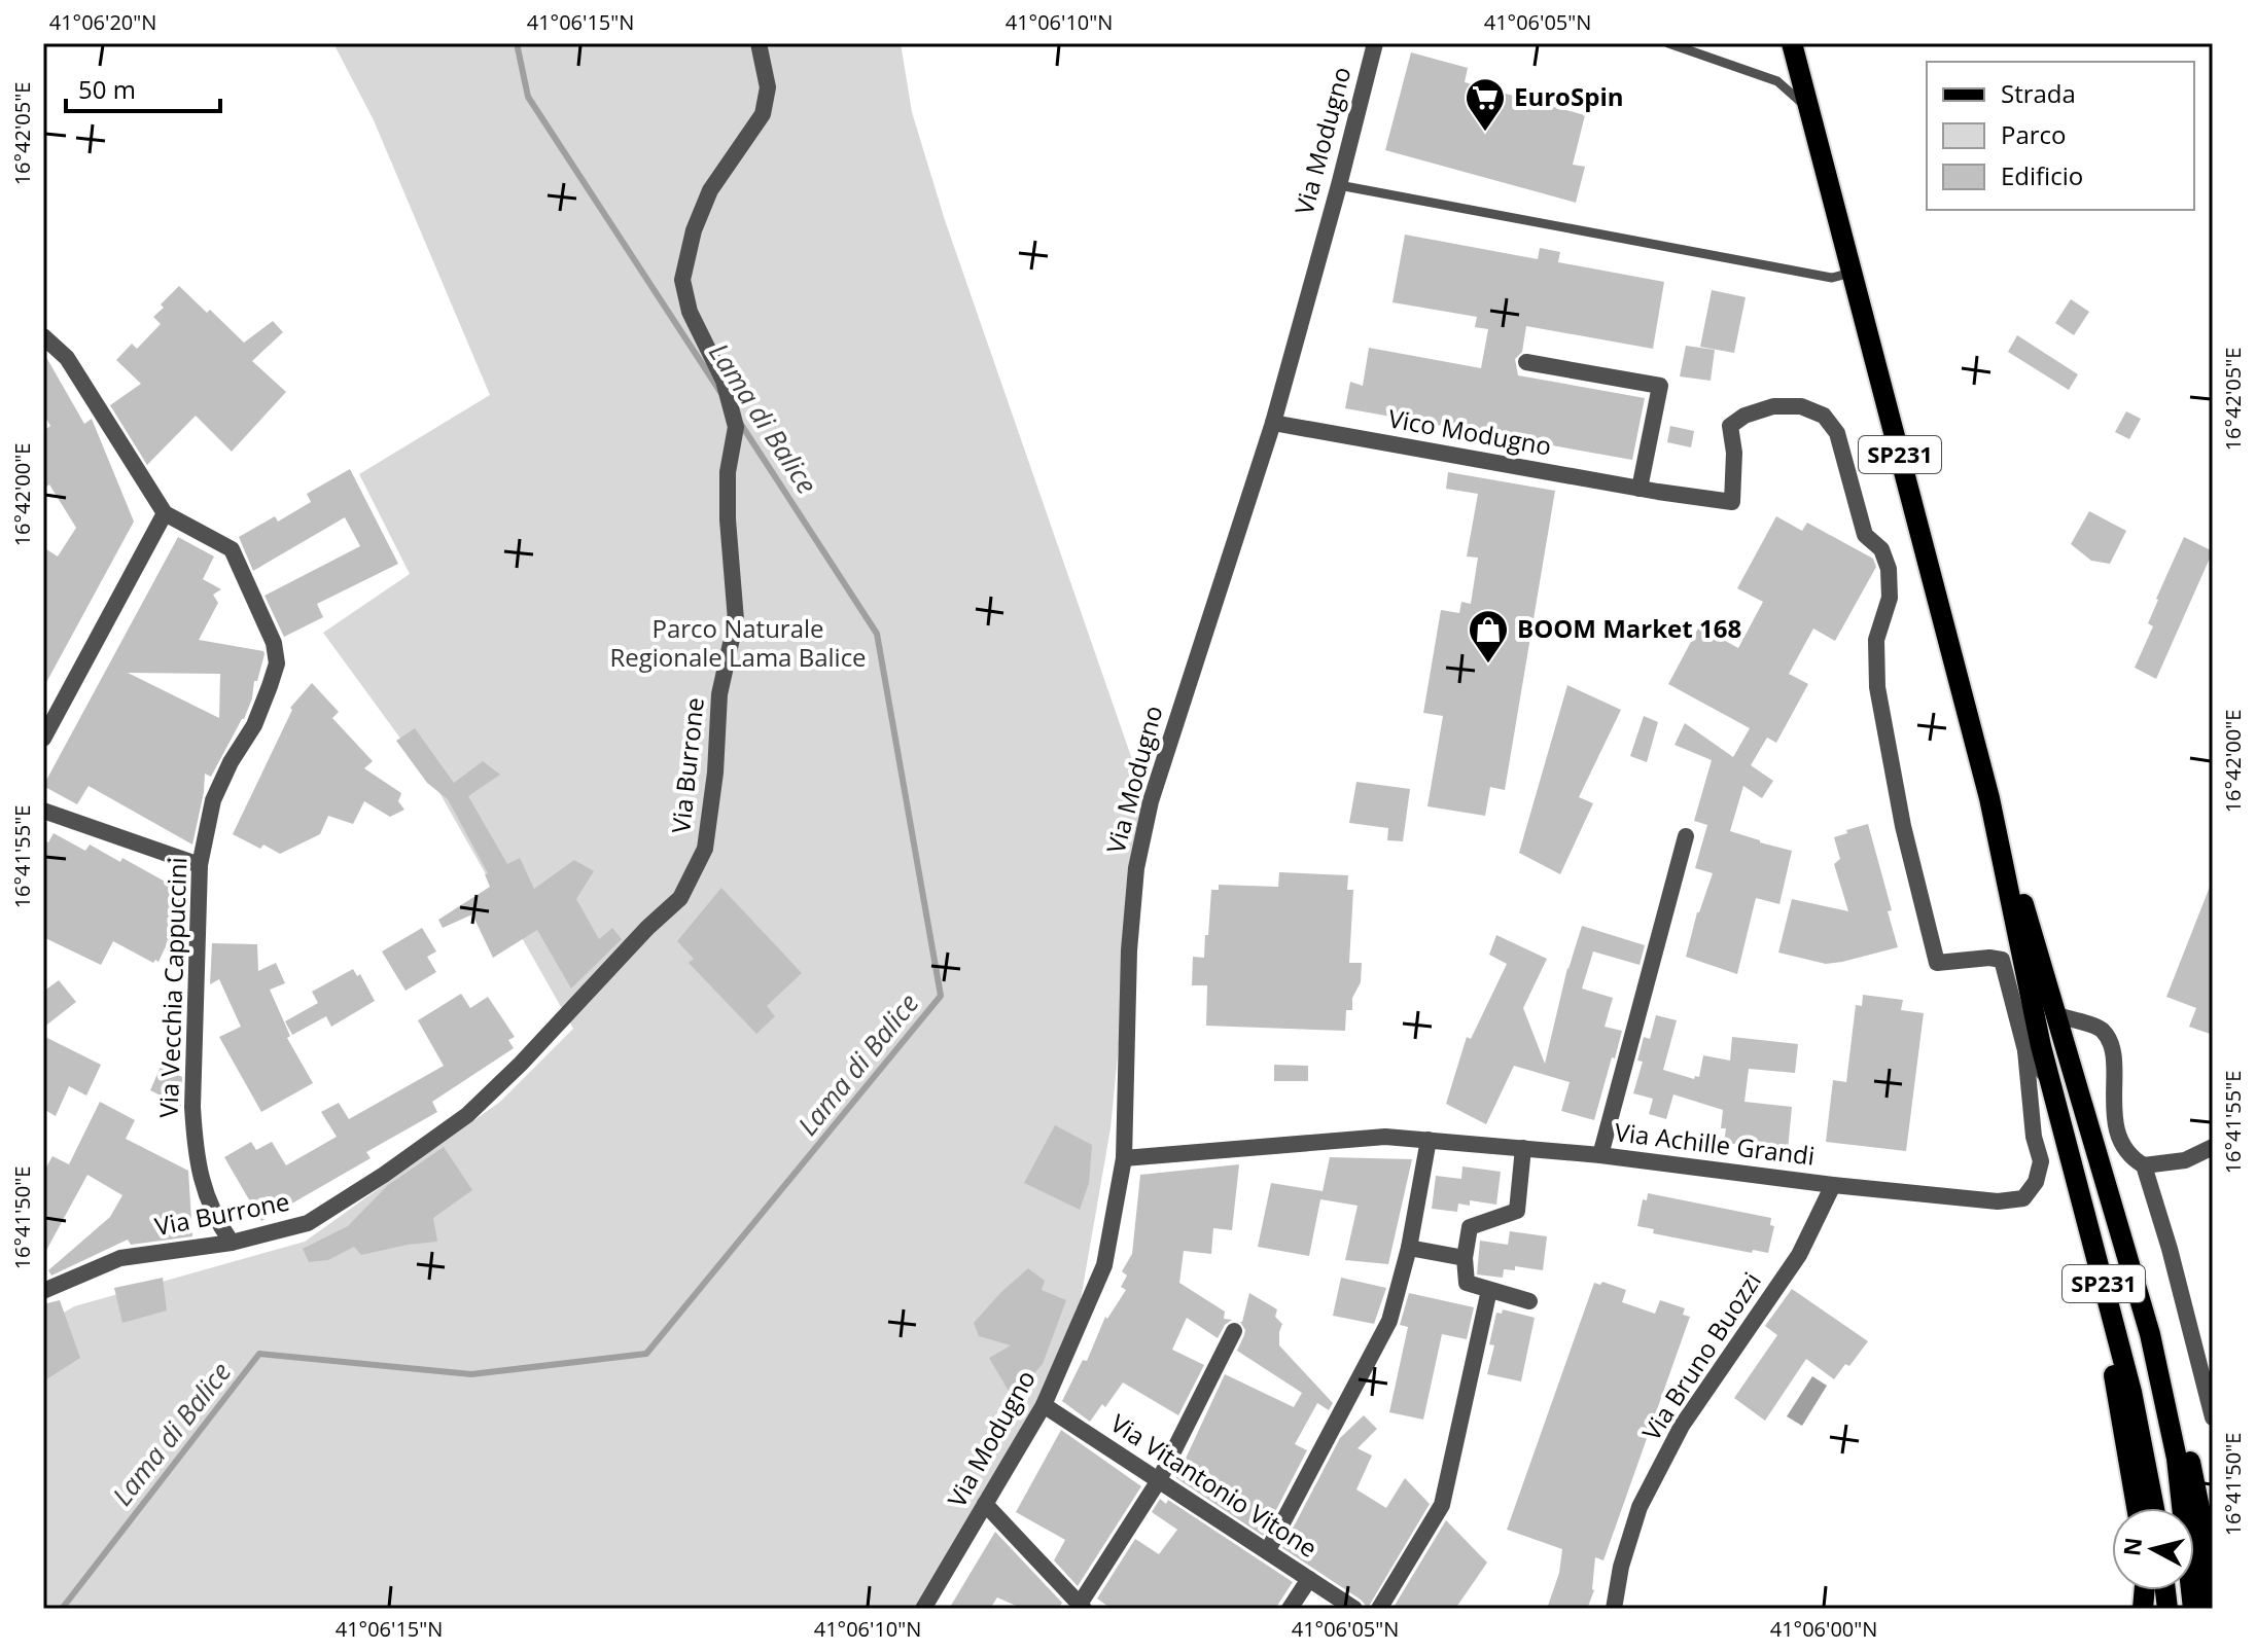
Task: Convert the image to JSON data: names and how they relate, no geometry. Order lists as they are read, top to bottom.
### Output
{
  "streets": {
    "main road": ["SP231"],
    "street": [
      "Via Modugno",
      "Vico Modugno",
      "Via Burrone",
      "Via Vecchia Cappuccini",
      "Via Achille Grandi",
      "Via Bruno Buozzi",
      "Via Vitantonio Vitone"
    ]
  },
  "crossings": [
    ["Via Modugno", "Vico Modugno"],
    ["Via Modugno", "Via Achille Grandi"],
    ["Via Modugno", "Via Vitantonio Vitone"],
    ["Vico Modugno", "Via Achille Grandi"],
    ["Via Burrone", "Via Vecchia Cappuccini"],
    ["Via Achille Grandi", "Via Bruno Buozzi"]
  ],
  "water": ["Lama di Balice"],
  "parks": ["Parco Naturale Regionale Lama Balice"],
  "places": {
    "supermarket": ["EuroSpin"],
    "shop": ["BOOM Market 168"]
  },
  "legend": ["Strada", "Parco", "Edificio"],
  "scale_bar": "50 m",
  "north": "left",
  "coordinates": [
    "41°06'20\"N",
    "41°06'15\"N",
    "41°06'10\"N",
    "41°06'05\"N",
    "16°42'05\"E",
    "16°42'00\"E",
    "16°41'55\"E",
    "16°41'50\"E",
    "41°06'00\"N"
  ]
}
